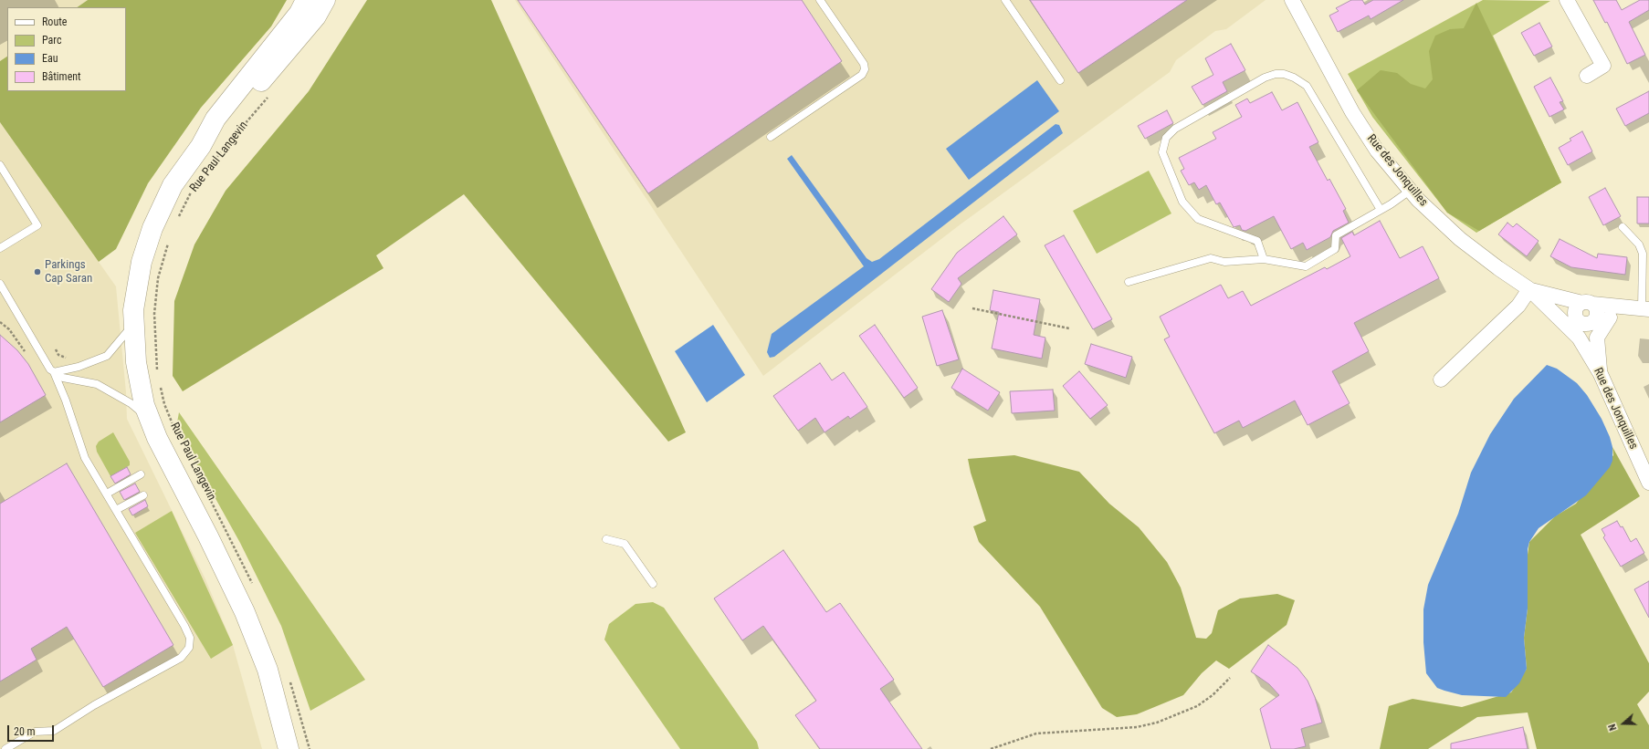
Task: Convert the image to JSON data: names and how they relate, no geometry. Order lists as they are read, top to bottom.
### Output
{
  "streets": {
    "main road": ["Rue Paul Langevin"],
    "street": ["Rue des Jonquilles"]
  },
  "places": ["Parkings Cap Saran"],
  "legend": [
    "Route",
    "Parc",
    "Eau",
    "Bâtiment"
  ],
  "scale_bar": "20 m",
  "north": "left"
}
